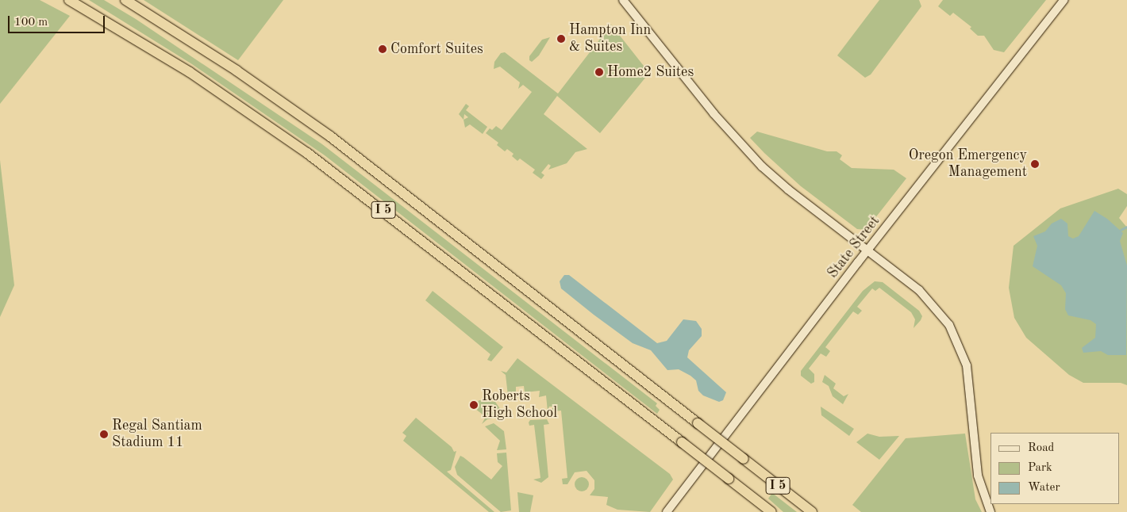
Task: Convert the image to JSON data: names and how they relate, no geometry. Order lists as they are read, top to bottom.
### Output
{
  "streets": {
    "highway": ["I 5"],
    "main road": ["State Street"]
  },
  "places": [
    "Hampton Inn & Suites",
    "Comfort Suites",
    "Home2 Suites",
    "Oregon Emergency Management",
    "Roberts High School",
    "Regal Santiam Stadium 11"
  ],
  "legend": ["Road", "Park", "Water"],
  "scale_bar": "100 m"
}
